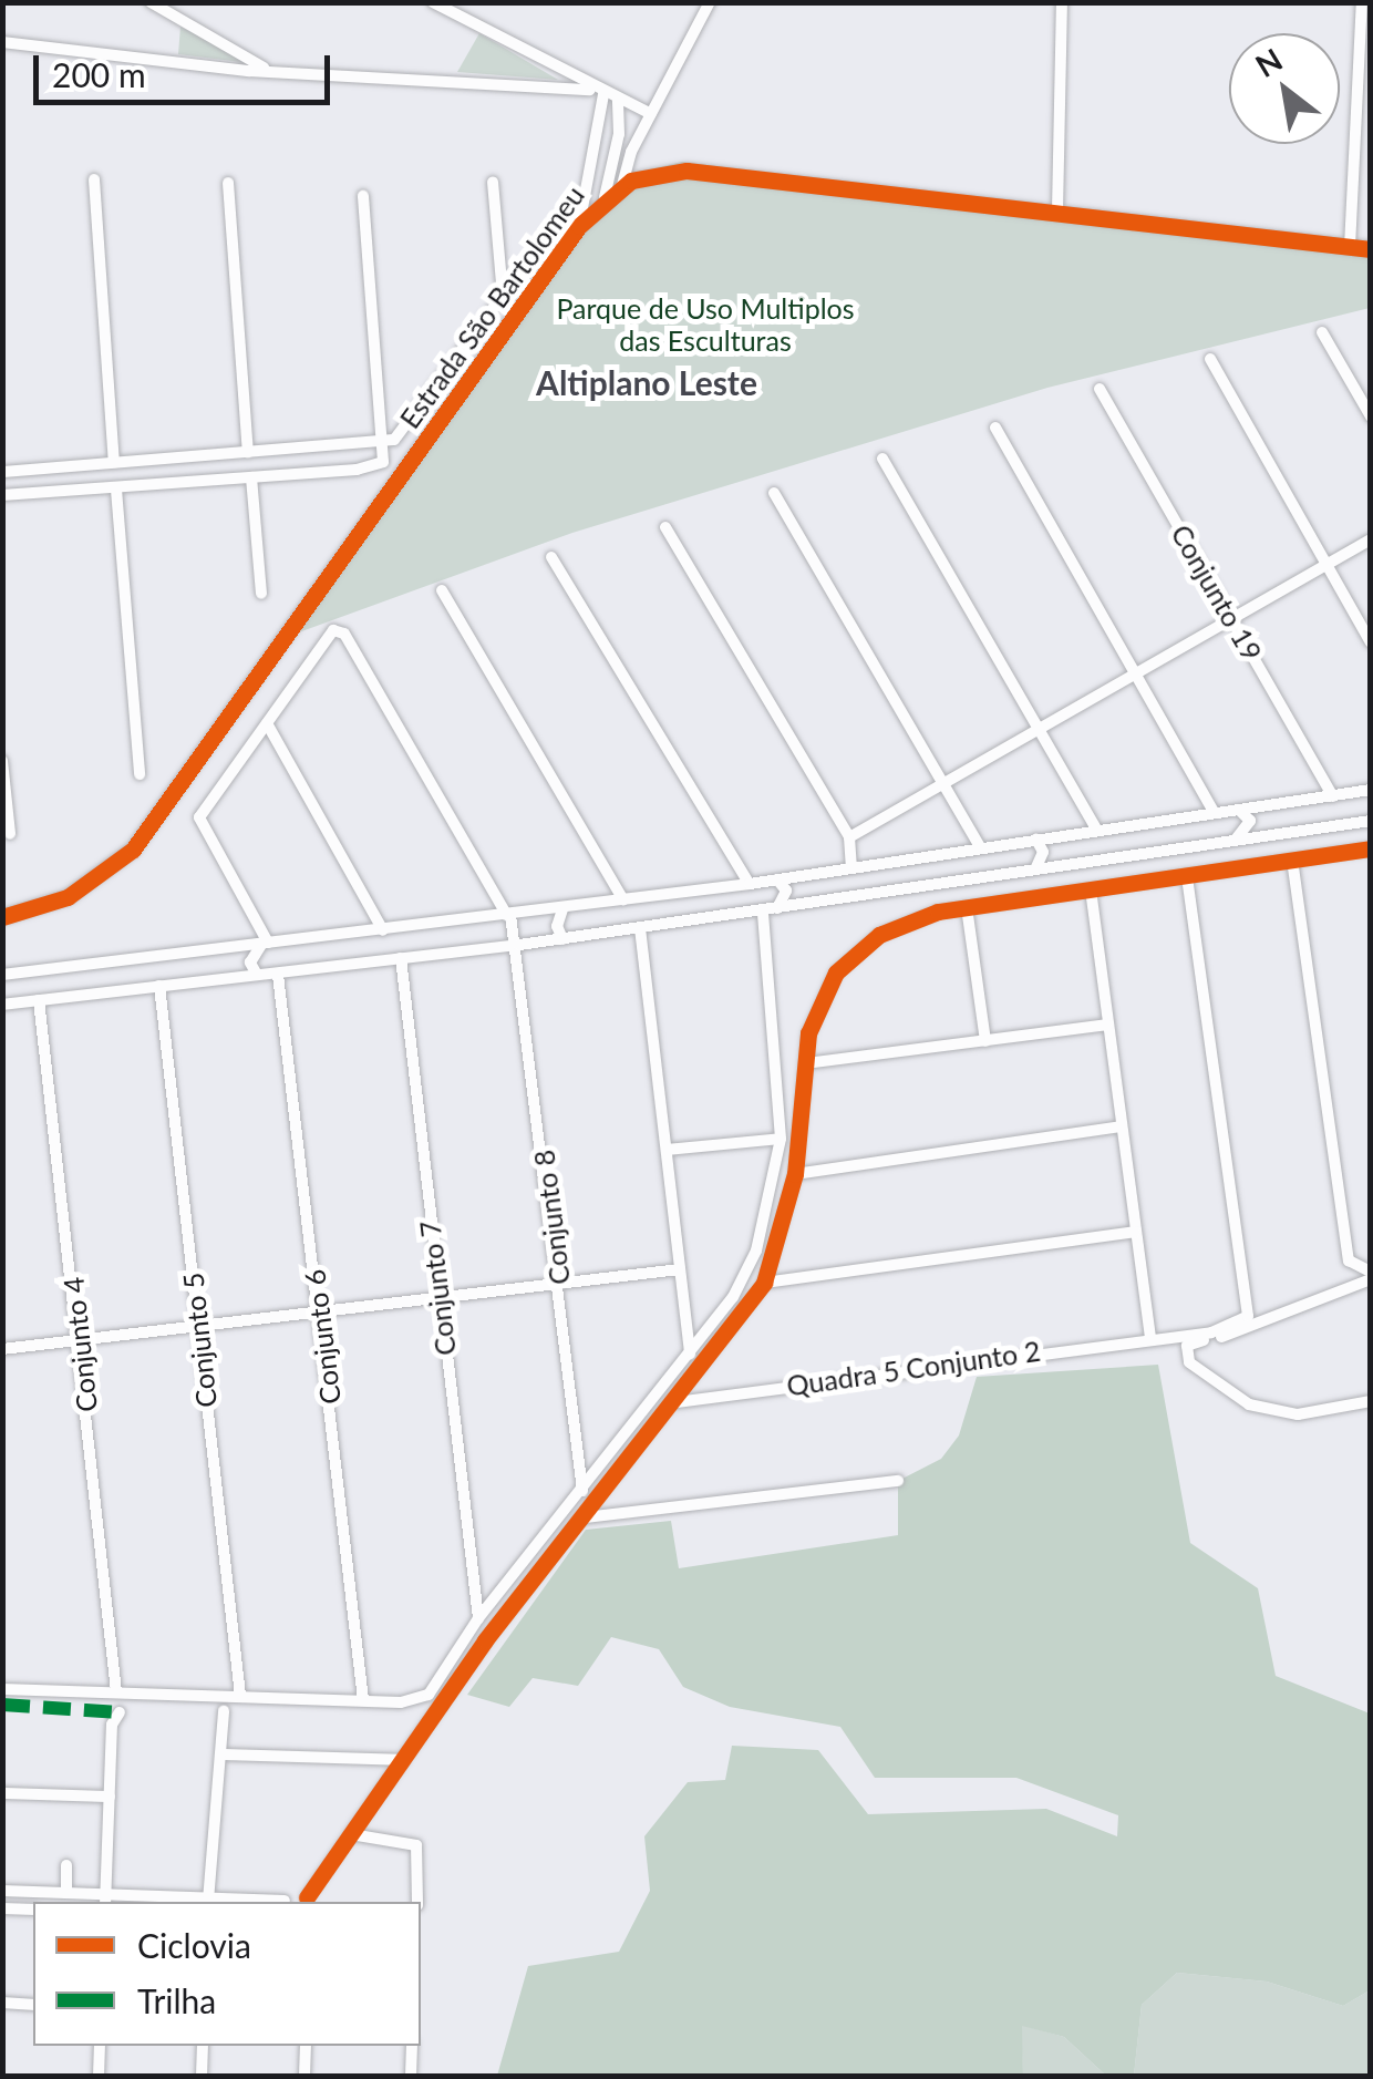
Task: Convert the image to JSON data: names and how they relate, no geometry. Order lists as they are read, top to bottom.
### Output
{
  "streets": {
    "street": [
      "Estrada São Bartolomeu",
      "Conjunto 19",
      "Conjunto 8",
      "Conjunto 7",
      "Conjunto 6",
      "Conjunto 5",
      "Conjunto 4",
      "Quadra 5 Conjunto 2"
    ]
  },
  "districts": ["Altiplano Leste"],
  "parks": ["Parque de Uso Multiplos das Esculturas"],
  "legend": ["Ciclovia", "Trilha"],
  "scale_bar": "200 m",
  "north": "top left"
}
